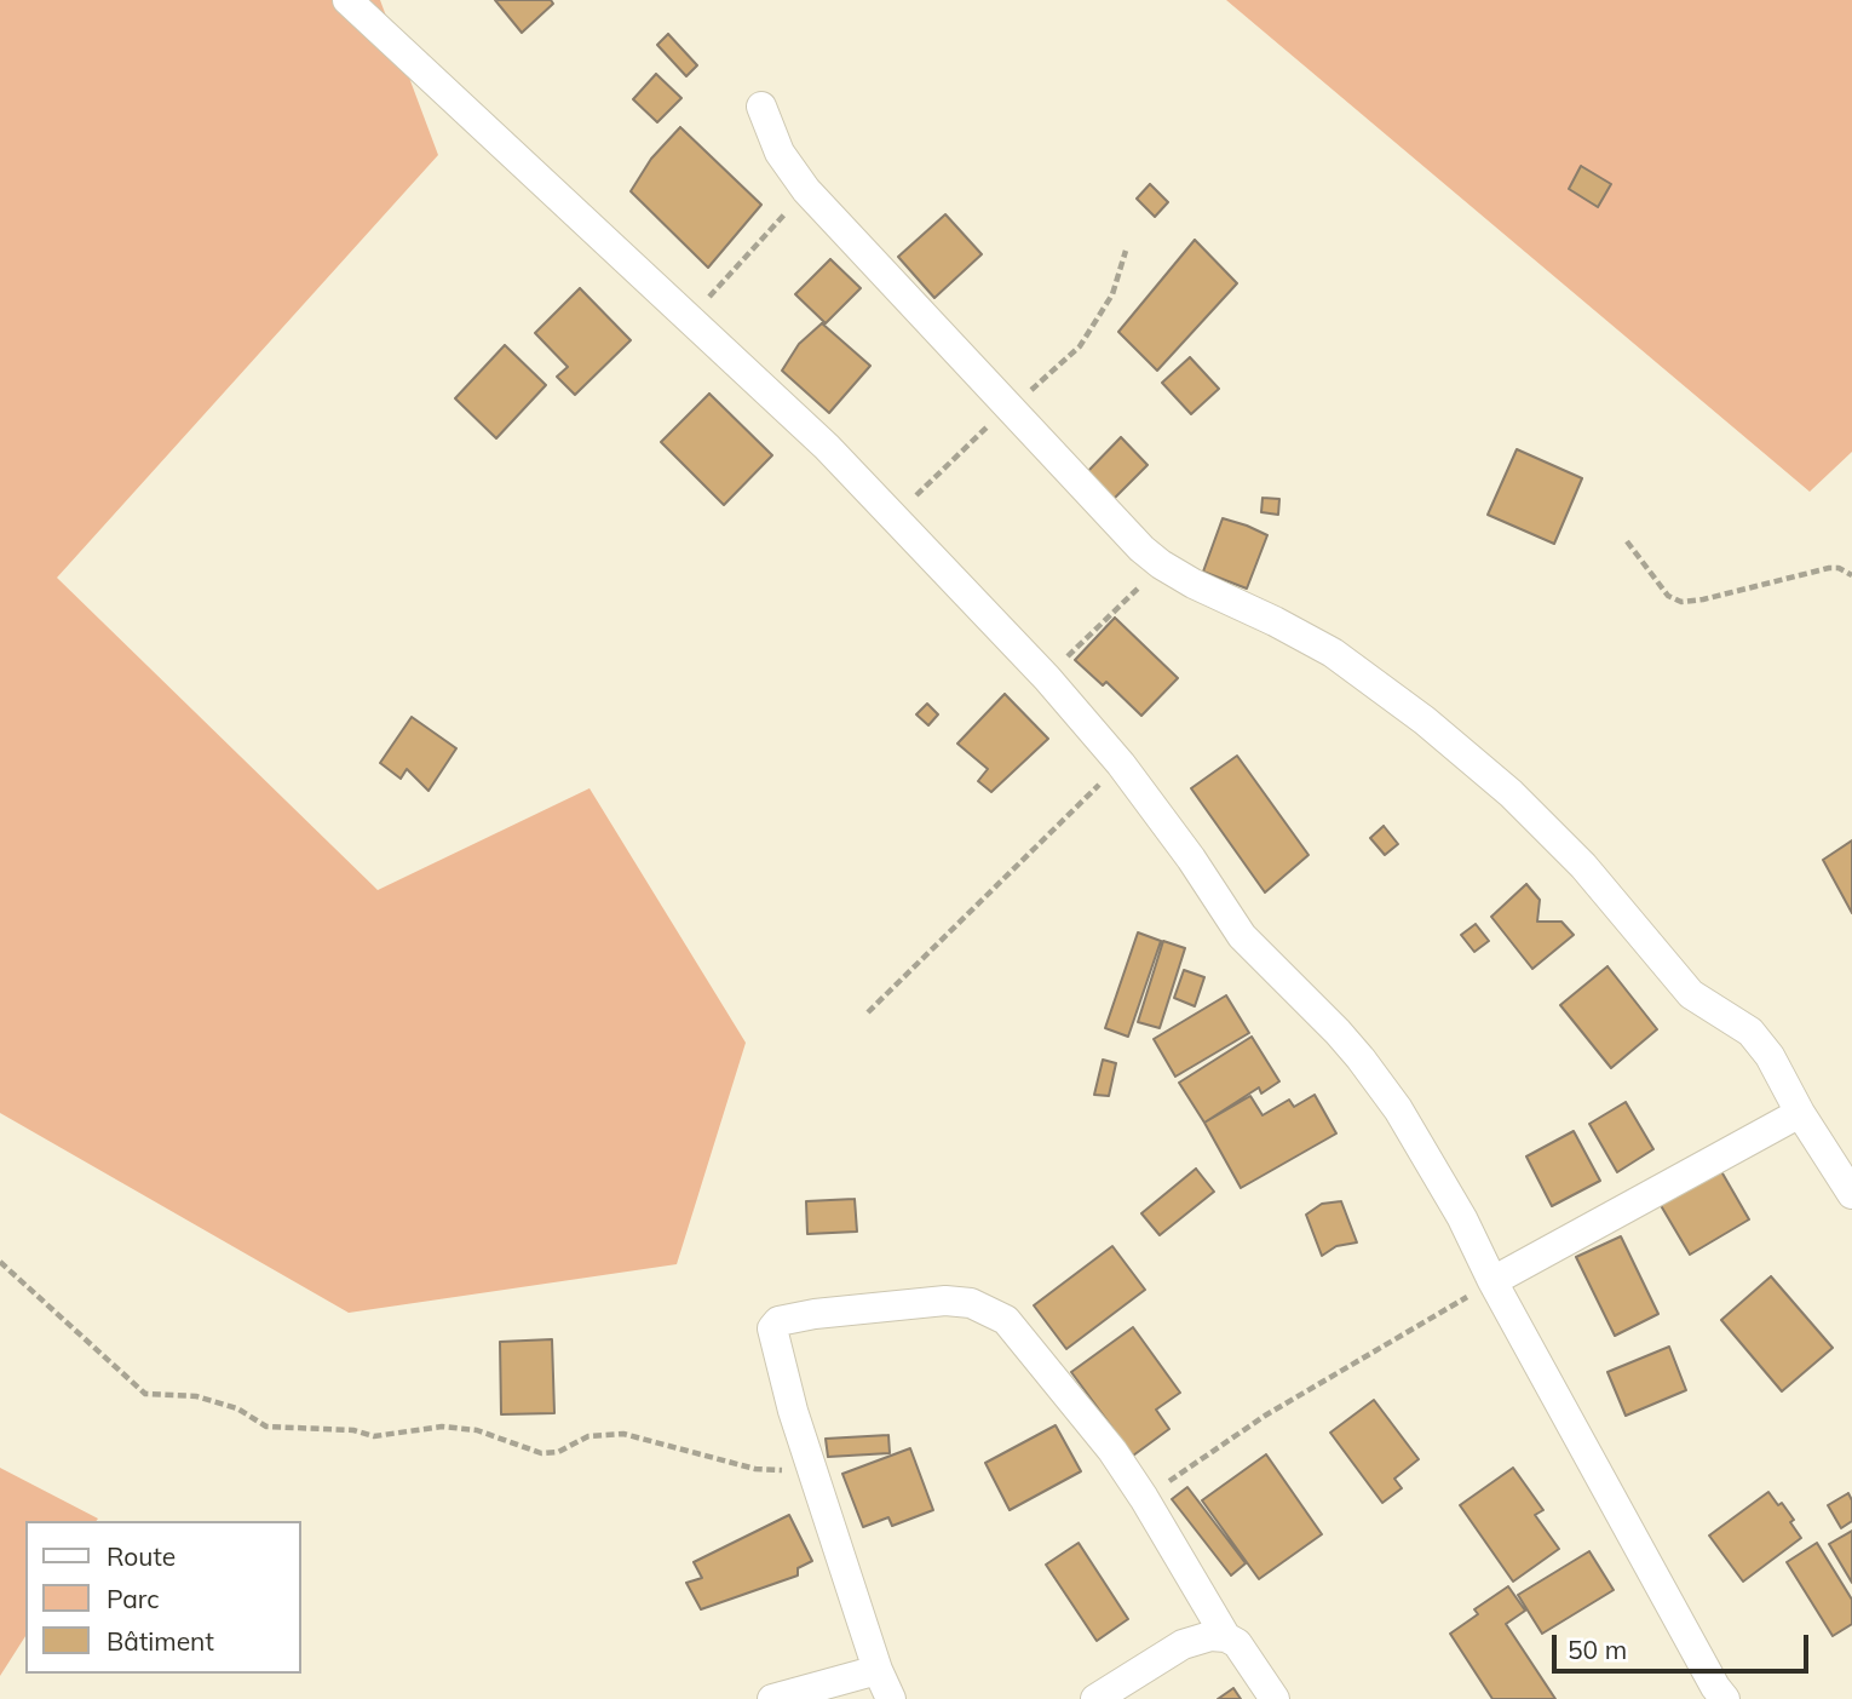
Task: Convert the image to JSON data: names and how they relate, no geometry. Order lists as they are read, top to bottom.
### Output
{
  "legend": ["Route", "Parc", "Bâtiment"],
  "scale_bar": "50 m"
}
